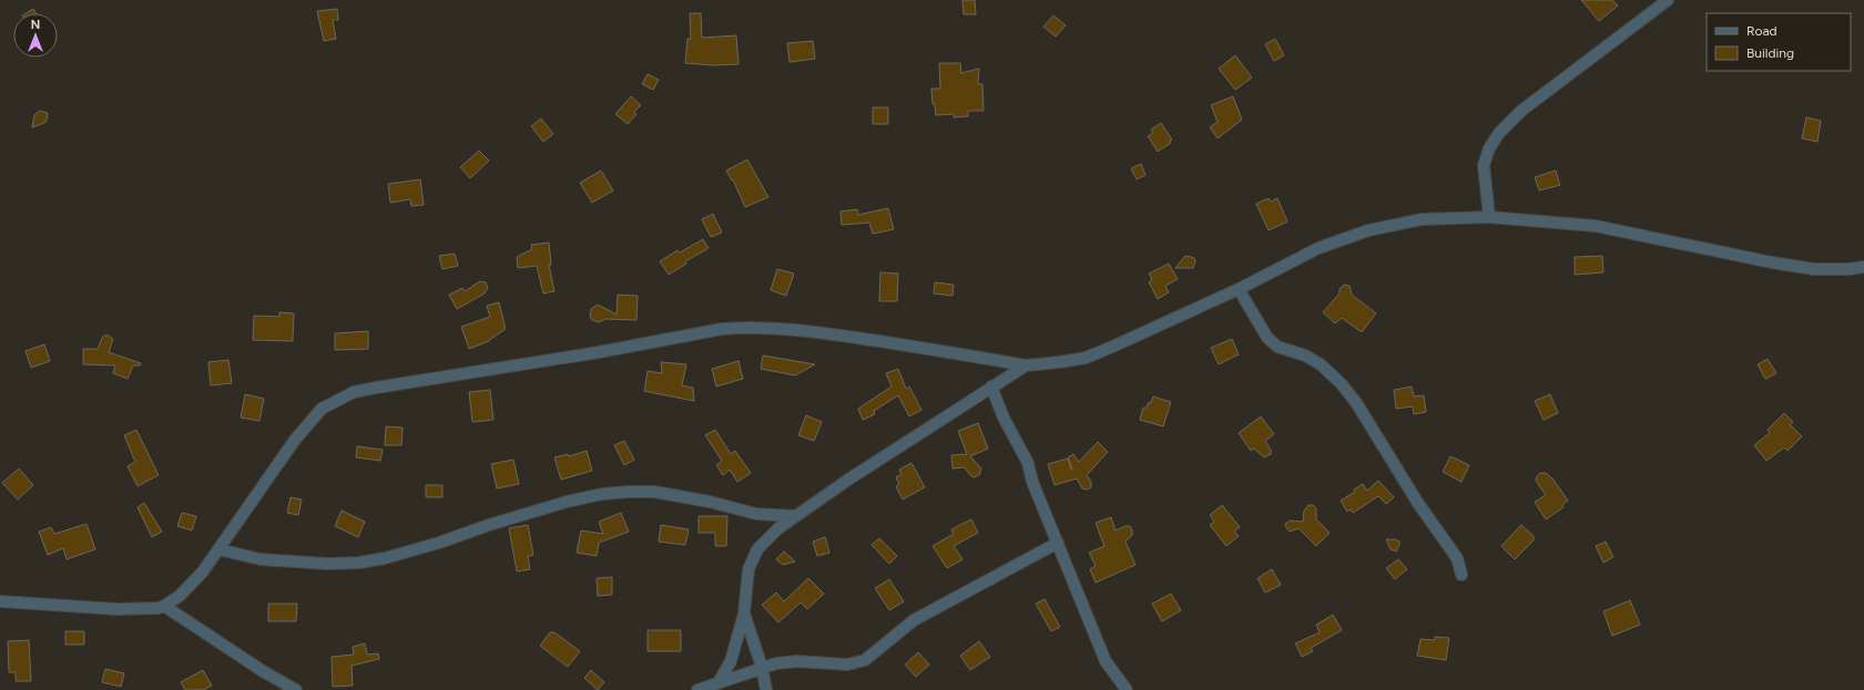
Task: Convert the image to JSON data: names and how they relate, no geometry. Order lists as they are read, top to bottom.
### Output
{
  "legend": ["Road", "Building"],
  "north": "top"
}
